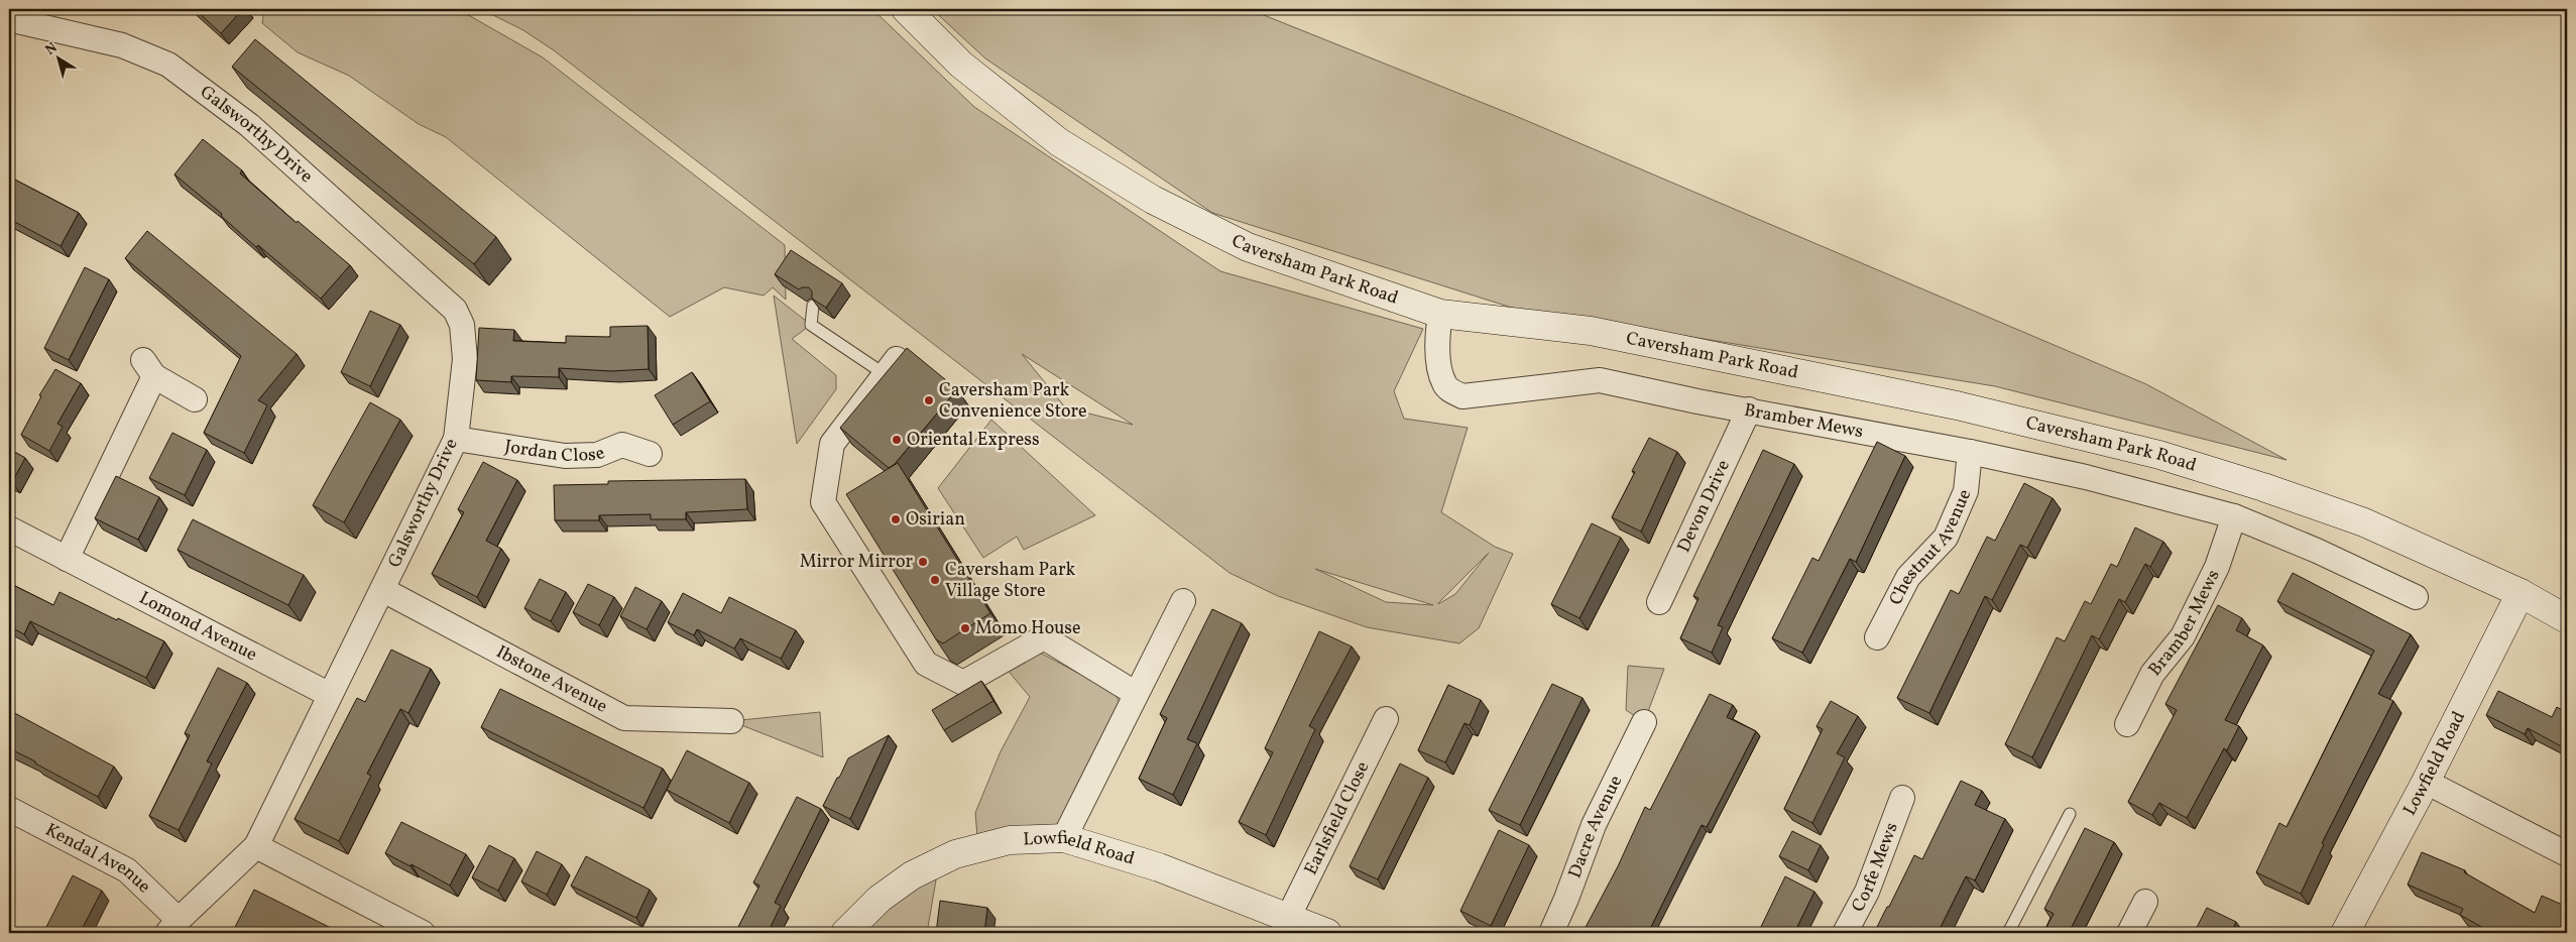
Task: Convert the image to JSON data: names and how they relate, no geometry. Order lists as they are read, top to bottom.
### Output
{
  "streets": {
    "street": [
      "Galsworthy Drive",
      "Caversham Park Road",
      "Bramber Mews",
      "Jordan Close",
      "Devon Drive",
      "Chestnut Avenue",
      "Lomond Avenue",
      "Ibstone Avenue",
      "Lowfield Road",
      "Earlsfield Close",
      "Dacre Avenue",
      "Kendal Avenue",
      "Corfe Mews"
    ]
  },
  "crossings": [
    ["Galsworthy Drive", "Jordan Close"],
    ["Galsworthy Drive", "Lomond Avenue"],
    ["Galsworthy Drive", "Ibstone Avenue"],
    ["Galsworthy Drive", "Kendal Avenue"],
    ["Caversham Park Road", "Bramber Mews"],
    ["Caversham Park Road", "Lowfield Road"],
    ["Bramber Mews", "Devon Drive"],
    ["Bramber Mews", "Chestnut Avenue"],
    ["Lowfield Road", "Earlsfield Close"]
  ],
  "places": [
    "Caversham Park Convenience Store",
    "Oriental Express",
    "Osirian",
    "Mirror Mirror",
    "Caversham Park Village Store",
    "Momo House"
  ],
  "north": "top left"
}
